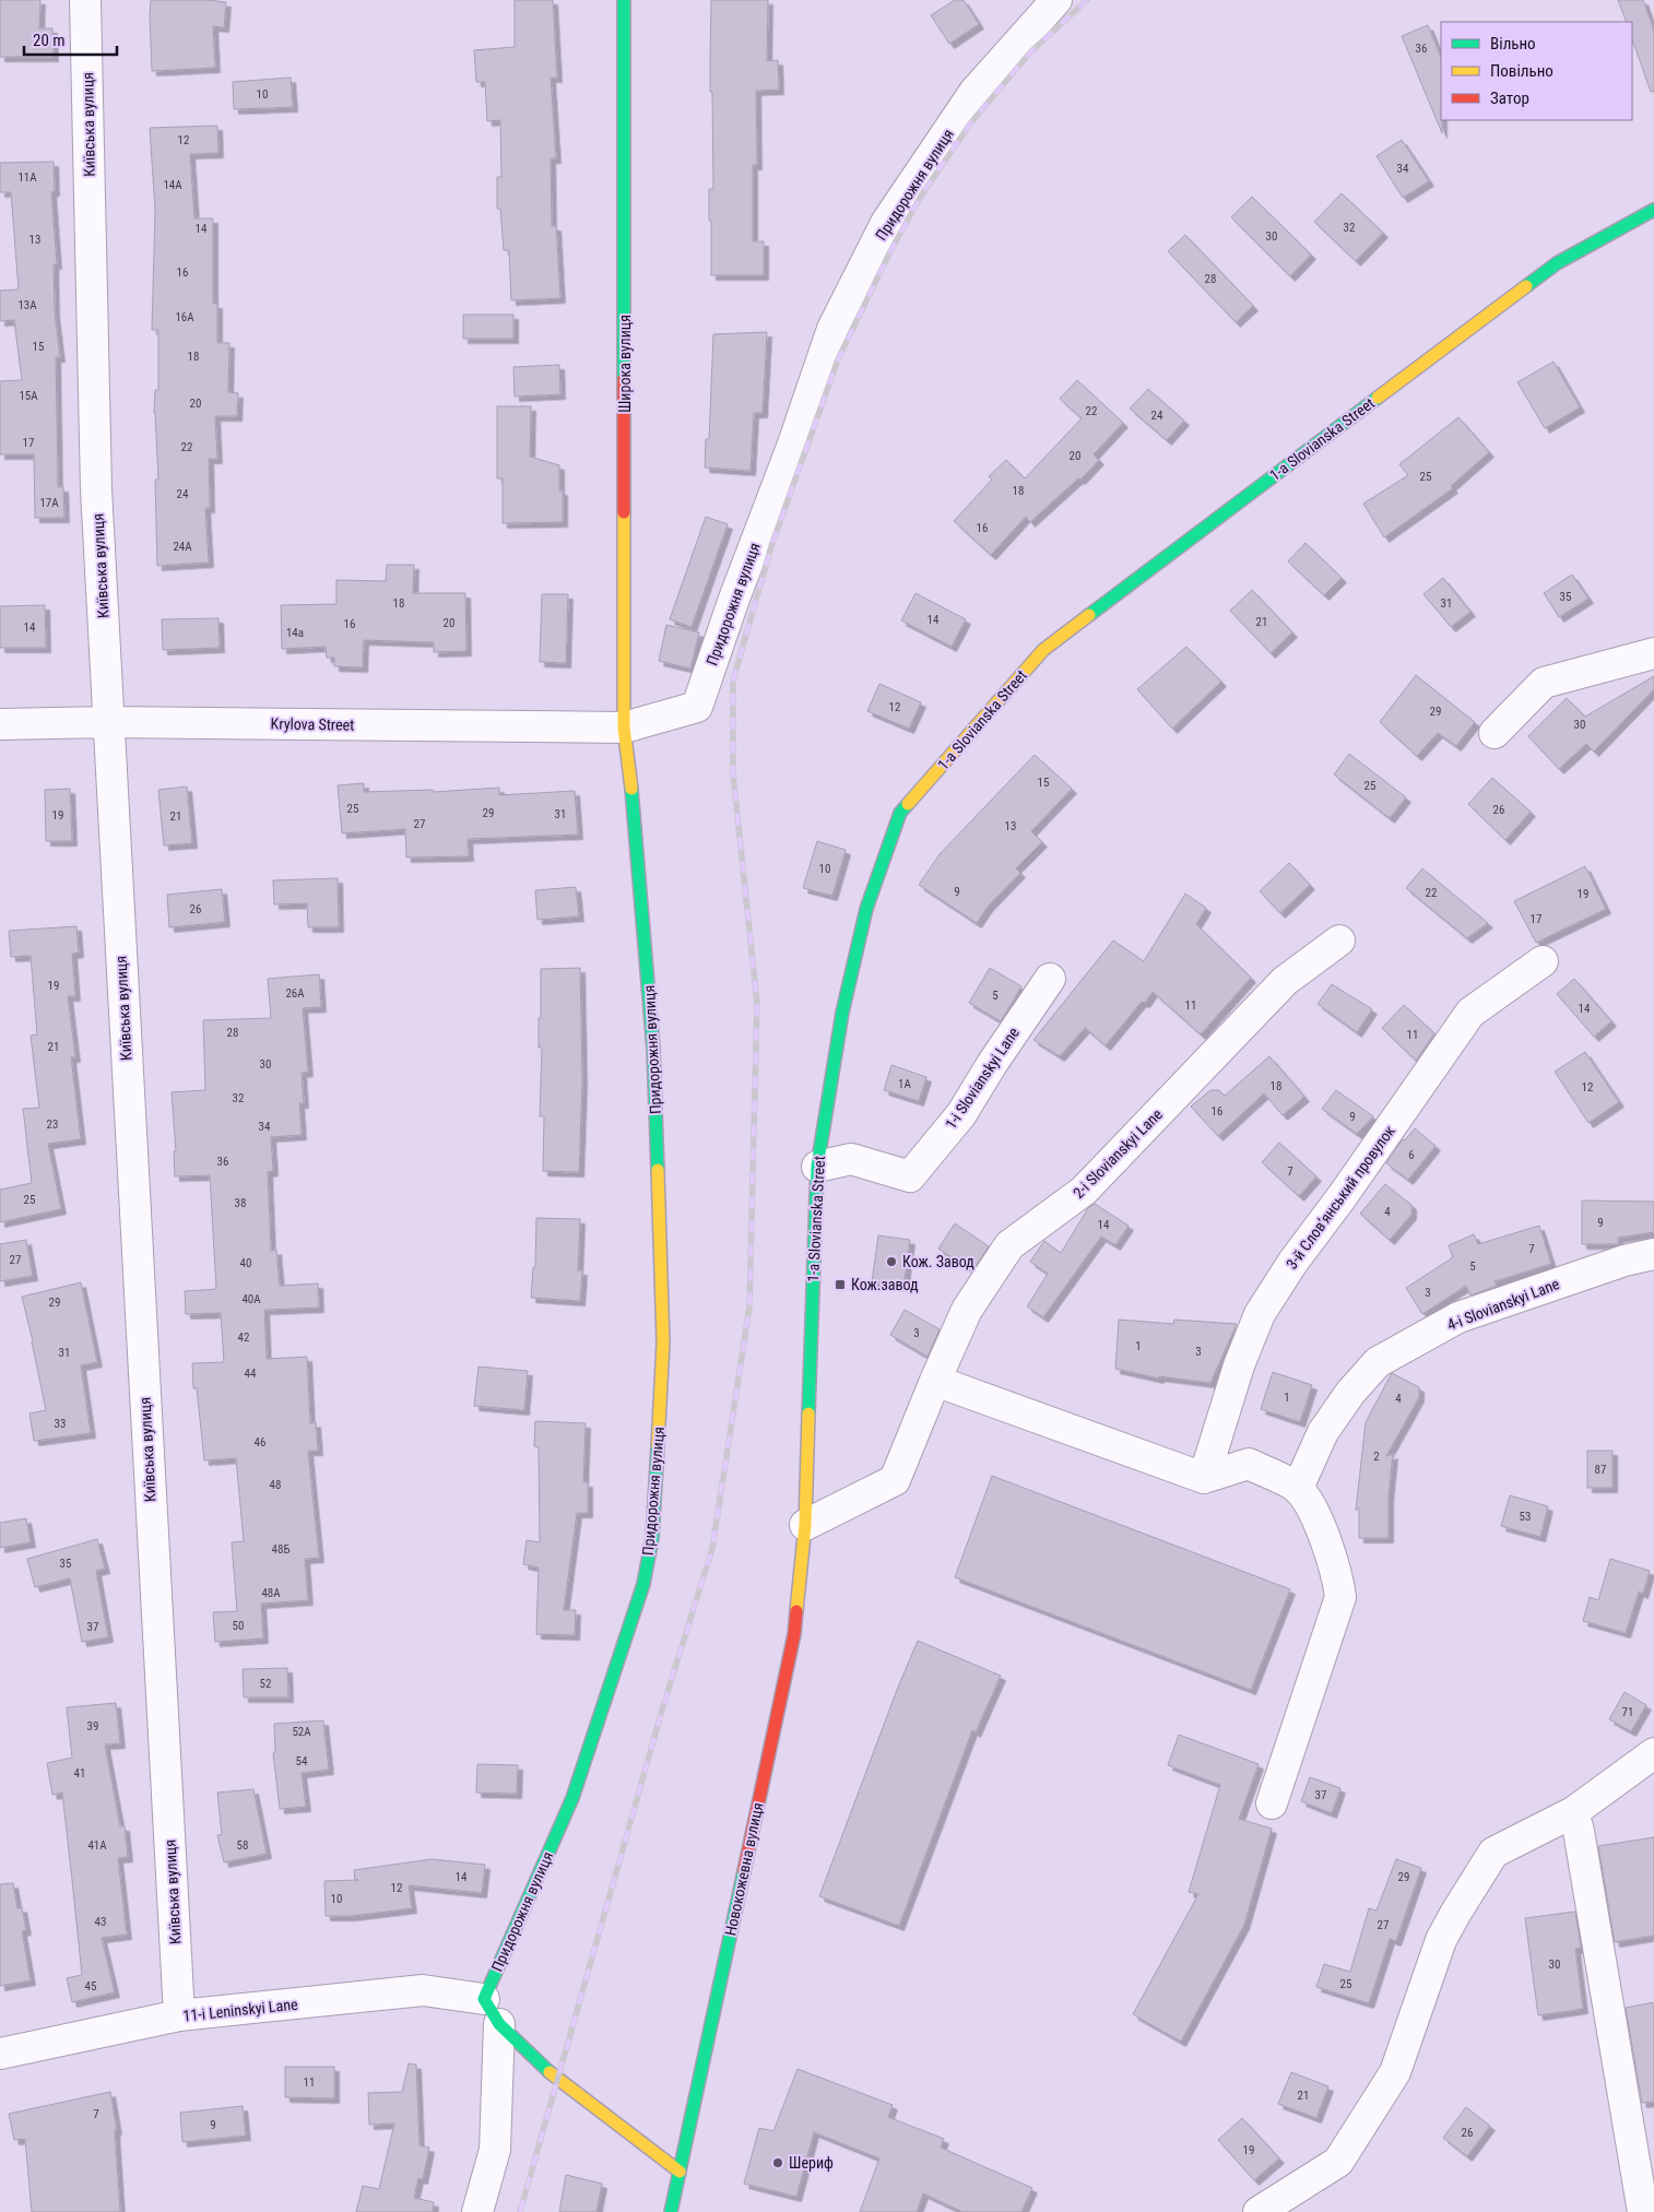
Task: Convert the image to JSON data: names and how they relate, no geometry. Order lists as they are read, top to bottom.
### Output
{
  "streets": {
    "street": [
      "Київська вулиця",
      "Придорожня вулиця",
      "Широка вулиця",
      "1-a Slovianska Street",
      "Krylova Street",
      "1-i Slovianskyi Lane",
      "2-i Slovianskyi Lane",
      "3-й Слов’янський провулок",
      "4-i Slovianskyi Lane",
      "Новокожевна вулиця",
      "11-i Leninskyi Lane"
    ]
  },
  "crossings": [
    ["Київська вулиця", "Krylova Street"],
    ["Київська вулиця", "11-i Leninskyi Lane"],
    ["Придорожня вулиця", "Широка вулиця"],
    ["Придорожня вулиця", "Krylova Street"],
    ["Придорожня вулиця", "11-i Leninskyi Lane"],
    ["Широка вулиця", "Krylova Street"],
    ["1-a Slovianska Street", "1-i Slovianskyi Lane"],
    ["1-a Slovianska Street", "2-i Slovianskyi Lane"],
    ["1-a Slovianska Street", "Новокожевна вулиця"],
    ["2-i Slovianskyi Lane", "Новокожевна вулиця"]
  ],
  "places": {
    "other": ["Кож. Завод", "Шериф"],
    "transit": ["Кож.завод"]
  },
  "house_numbers": [
    "36",
    "10",
    "12",
    "34",
    "11А",
    "14А",
    "32",
    "14",
    "30",
    "13",
    "16",
    "28",
    "13А",
    "16А",
    "15",
    "18",
    "15А",
    "20",
    "22",
    "24",
    "17",
    "22",
    "20",
    "25",
    "18",
    "24",
    "17А",
    "16",
    "24А",
    "35",
    "18",
    "31",
    "14",
    "21",
    "20",
    "16",
    "14",
    "14а",
    "12",
    "29",
    "30",
    "15",
    "25",
    "25",
    "26",
    "29",
    "31",
    "19",
    "21",
    "27",
    "13",
    "10",
    "9",
    "22",
    "19",
    "26",
    "17",
    "19",
    "26А",
    "5",
    "11",
    "14",
    "28",
    "11",
    "21",
    "30",
    "1А",
    "18",
    "12",
    "32",
    "16",
    "9",
    "23",
    "34",
    "6",
    "36",
    "7",
    "25",
    "38",
    "4",
    "9",
    "14",
    "7",
    "27",
    "40",
    "5",
    "3",
    "40А",
    "29",
    "3",
    "42",
    "1",
    "3",
    "31",
    "44",
    "1",
    "4",
    "33",
    "46",
    "2",
    "87",
    "48",
    "53",
    "48Б",
    "35",
    "48А",
    "50",
    "37",
    "52",
    "71",
    "39",
    "52А",
    "54",
    "41",
    "37",
    "41А",
    "58",
    "14",
    "29",
    "12",
    "10",
    "43",
    "27",
    "30",
    "25",
    "45",
    "11",
    "21",
    "7",
    "9",
    "26",
    "19"
  ],
  "legend": ["Вільно", "Повільно", "Затор"],
  "scale_bar": "20 m"
}
